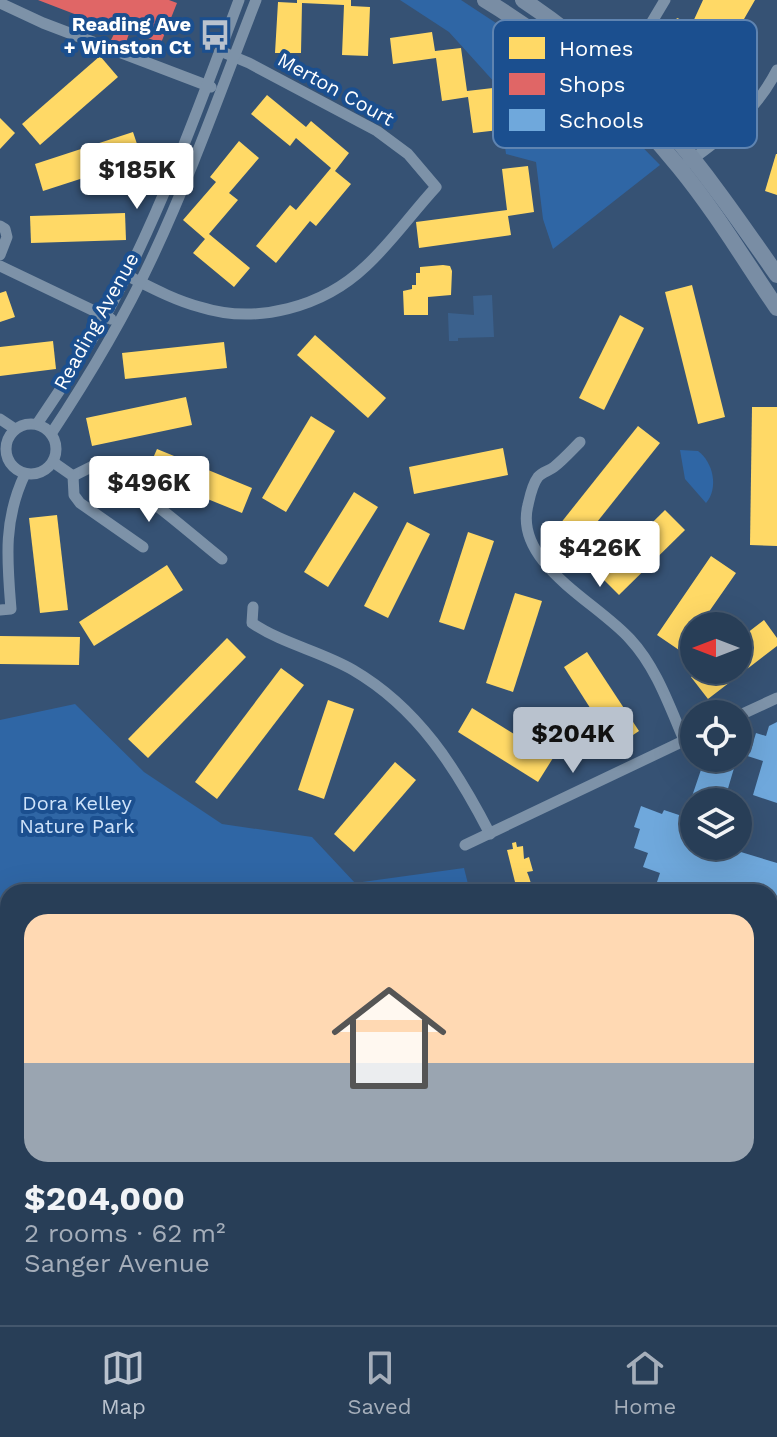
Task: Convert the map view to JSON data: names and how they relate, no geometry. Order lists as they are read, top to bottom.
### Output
{
  "streets": {
    "street": ["Merton Court", "Reading Avenue"]
  },
  "crossings": [
    ["Merton Court", "Reading Avenue"]
  ],
  "parks": ["Dora Kelley Nature Park"],
  "places": {
    "bus stop": ["Reading Ave + Winston Ct"]
  },
  "legend": ["Homes", "Shops", "Schools"],
  "north": "left",
  "page": {
    "price": [
      "$185K",
      "$496K",
      "$426K",
      "$204K"
    ],
    "list": [
      {
        "name": "$204,000",
        "note": "2 rooms · 62 m² · Sanger Avenue"
      }
    ],
    "tabs": ["Map", "Saved", "Home"]
  }
}
